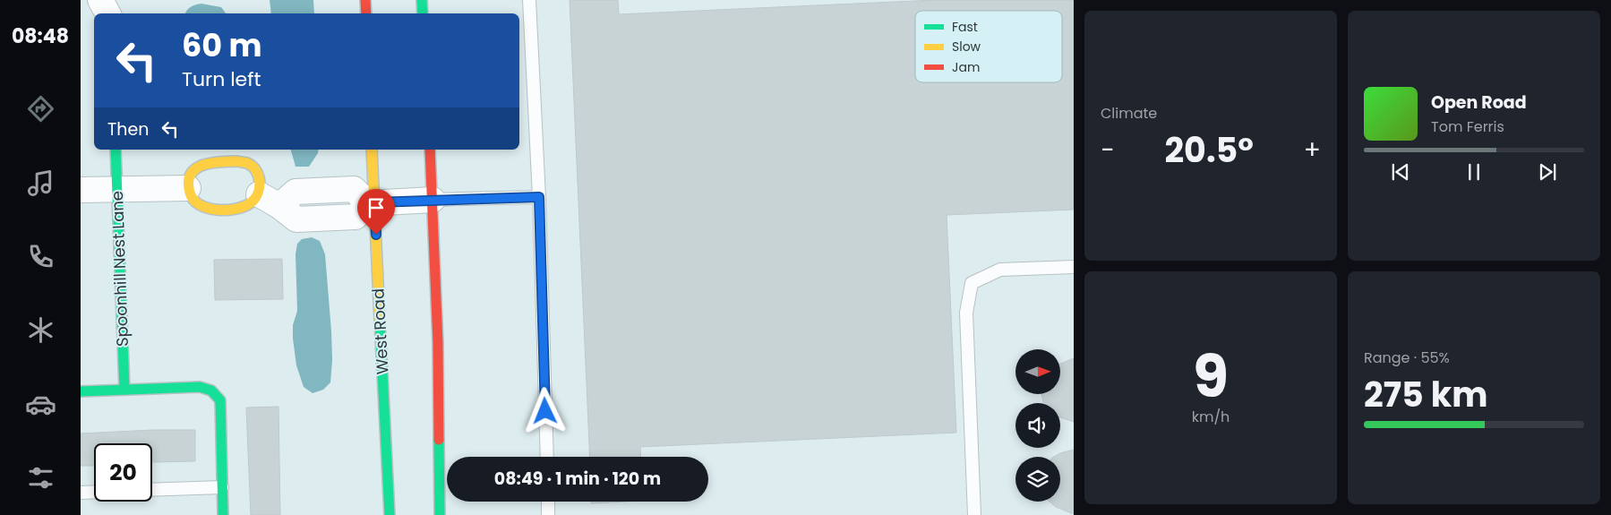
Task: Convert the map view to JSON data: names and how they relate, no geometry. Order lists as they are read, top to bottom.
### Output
{
  "streets": {
    "main road": ["Spoonhill Nest Lane", "West Road"]
  },
  "legend": ["Fast", "Slow", "Jam"],
  "north": "right",
  "page": {
    "tabs": "08:48",
    "tile": [
      "Climate",
      ["9", "km/h"],
      ["Range · 55%", "275 km"]
    ],
    "turn": ["60 m", "Turn left"],
    "song": ["Open Road", "Tom Ferris"],
    "then": "Then",
    "heat": ["−", "20.5°", "+"],
    "limit": "20",
    "trip": "08:49 · 1 min · 120 m"
  }
}
